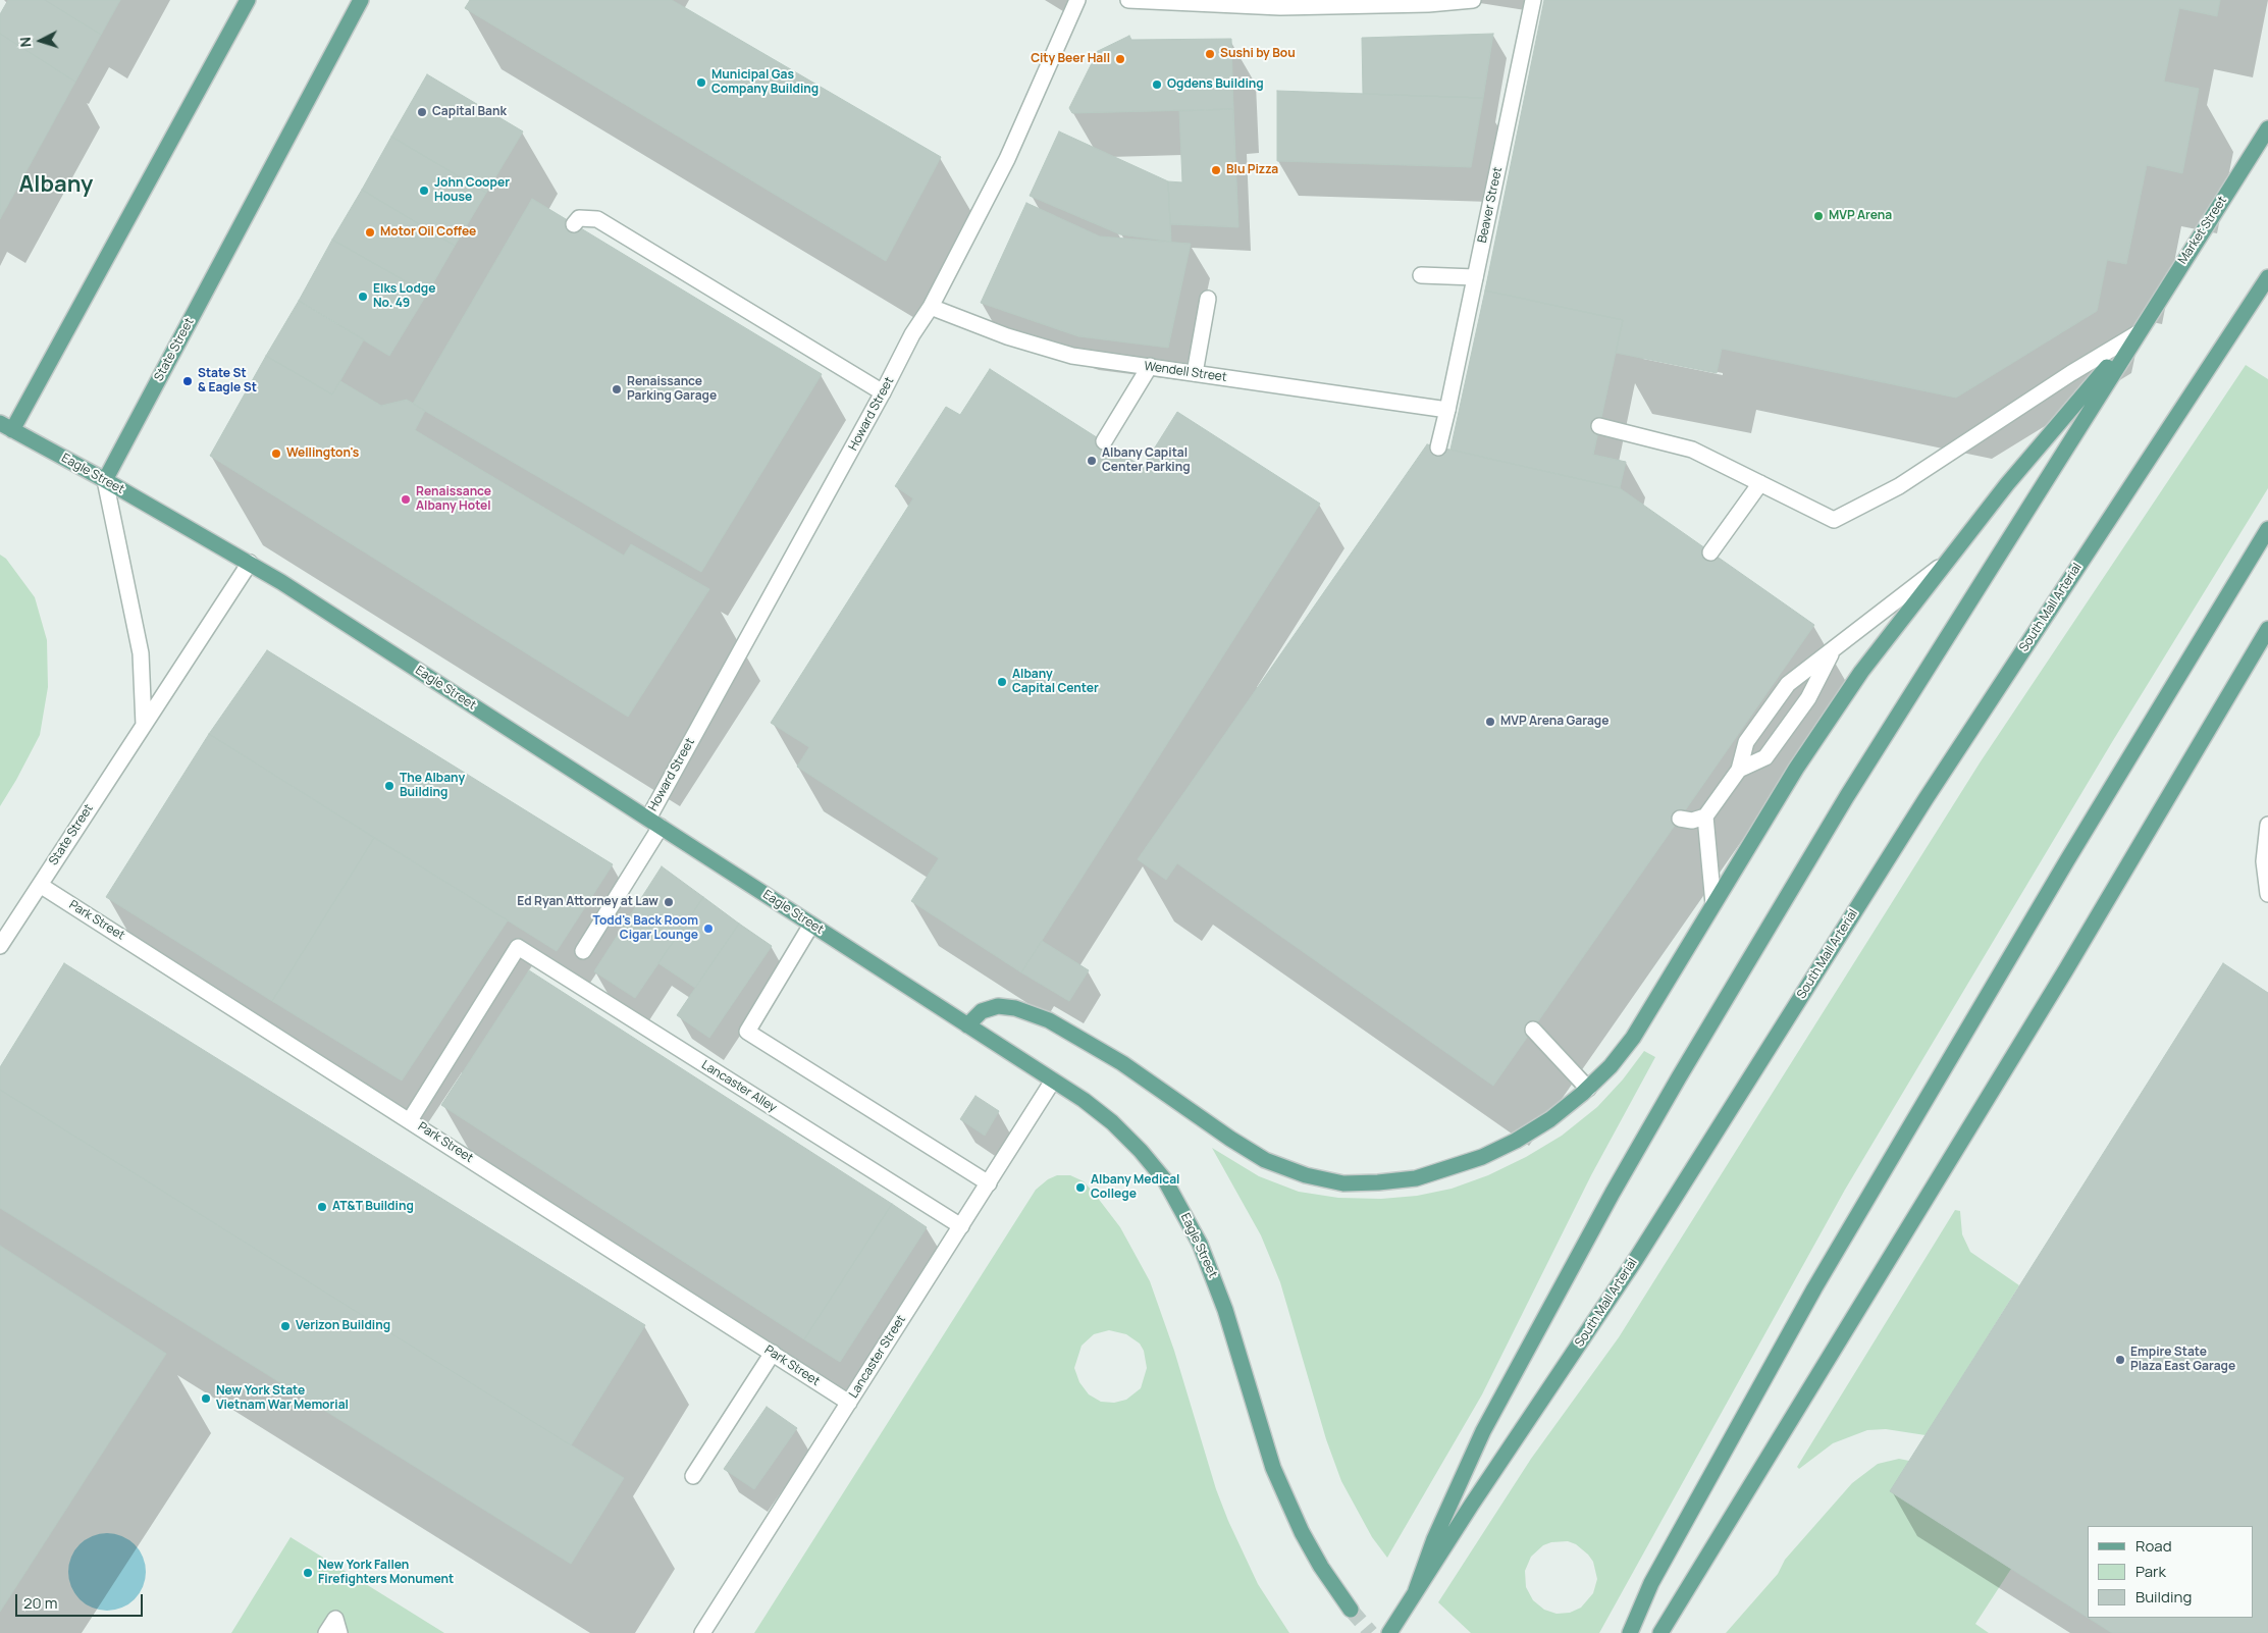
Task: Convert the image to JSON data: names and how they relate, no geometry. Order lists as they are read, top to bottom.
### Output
{
  "streets": {
    "main road": [
      "Market Street",
      "State Street",
      "Eagle Street",
      "South Mall Arterial"
    ],
    "street": [
      "Beaver Street",
      "Wendell Street",
      "Howard Street",
      "Park Street",
      "Lancaster Alley",
      "Lancaster Street"
    ]
  },
  "crossings": [
    ["Beaver Street", "Wendell Street"],
    ["State Street", "Eagle Street"],
    ["State Street", "Park Street"],
    ["Wendell Street", "Howard Street"],
    ["Howard Street", "Eagle Street"],
    ["Eagle Street", "Lancaster Street"],
    ["Park Street", "Lancaster Alley"],
    ["Park Street", "Lancaster Street"],
    ["Lancaster Alley", "Lancaster Street"]
  ],
  "districts": ["Albany"],
  "places": [
    "Sushi by Bou",
    "City Beer Hall",
    "Municipal Gas Company Building",
    "Ogdens Building",
    "Capital Bank",
    "Blu Pizza",
    "John Cooper House",
    "MVP Arena",
    "Motor Oil Coffee",
    "Elks Lodge No. 49",
    "State St & Eagle St",
    "Renaissance Parking Garage",
    "Wellington's",
    "Albany Capital Center Parking",
    "Renaissance Albany Hotel",
    "Albany Capital Center",
    "MVP Arena Garage",
    "The Albany Building",
    "Ed Ryan Attorney at Law",
    "Todd's Back Room Cigar Lounge",
    "Albany Medical College",
    "AT&T Building",
    "Verizon Building",
    "Empire State Plaza East Garage",
    "New York State Vietnam War Memorial",
    "New York Fallen Firefighters Monument"
  ],
  "legend": ["Road", "Park", "Building"],
  "scale_bar": "20 m",
  "north": "left"
}
